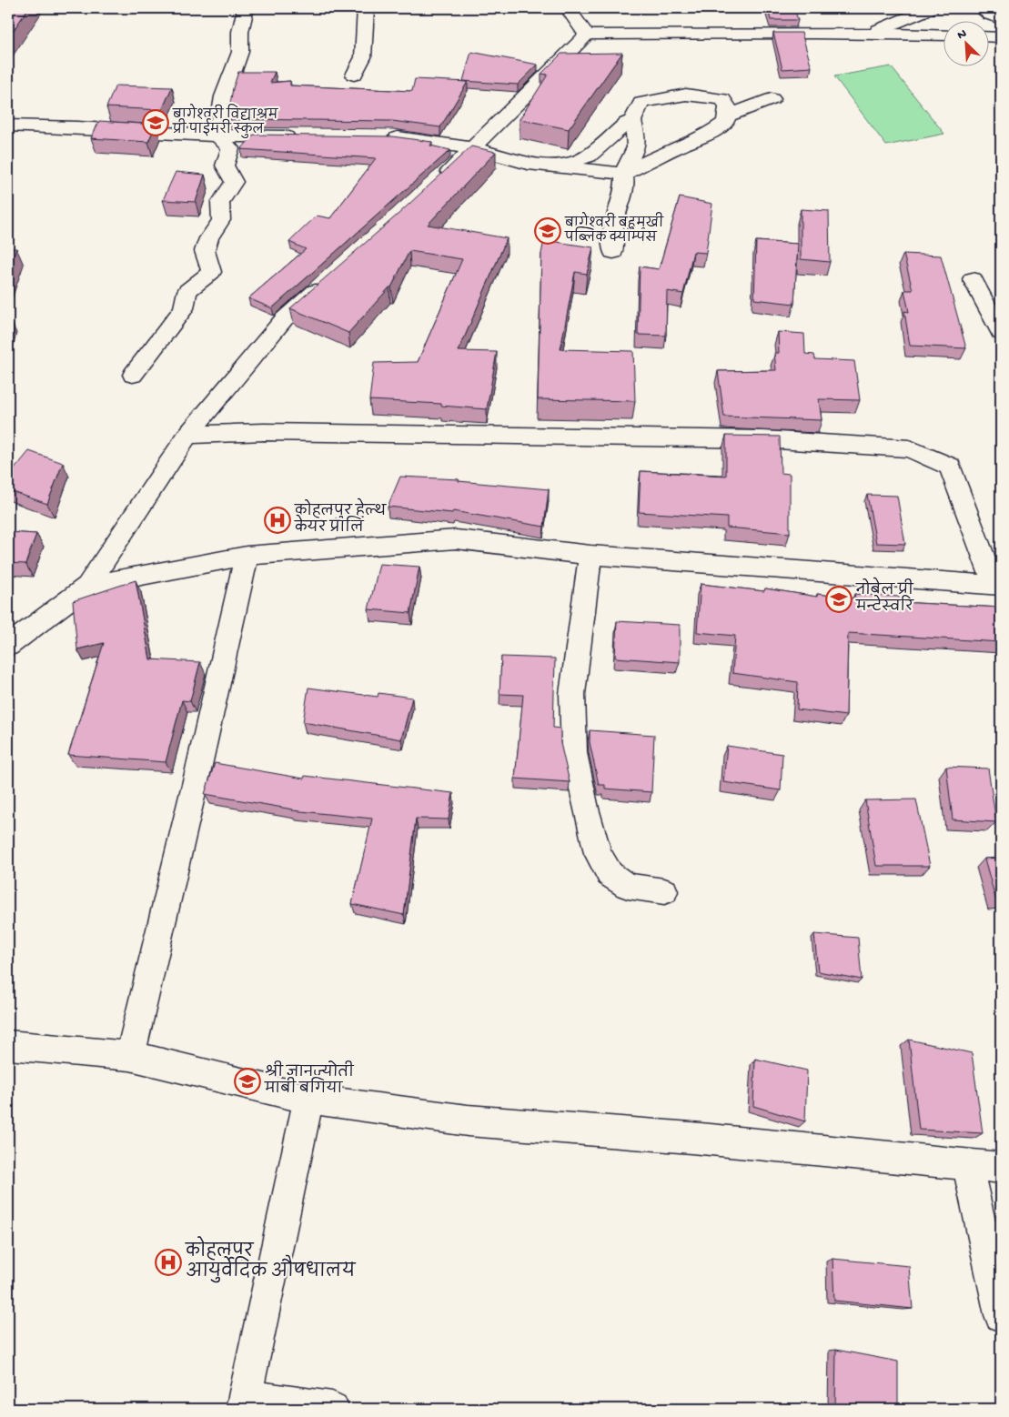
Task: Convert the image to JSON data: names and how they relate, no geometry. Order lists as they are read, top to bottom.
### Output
{
  "places": {
    "school or university": [
      "बागेश्वरी विद्याश्रम प्री पाईमरी स्कुल",
      "बागेश्वरी बहुमुखी पब्लिक क्याम्पस",
      "नोबेल प्री मन्टेस्वरि",
      "श्री ज्ञानज्योती माबी बगिया"
    ],
    "hospital": ["कोहलपुर हेल्थ केयर प्रालि", "कोहलपुर आयुर्वेदिक औषधालय"]
  },
  "north": "top left"
}
